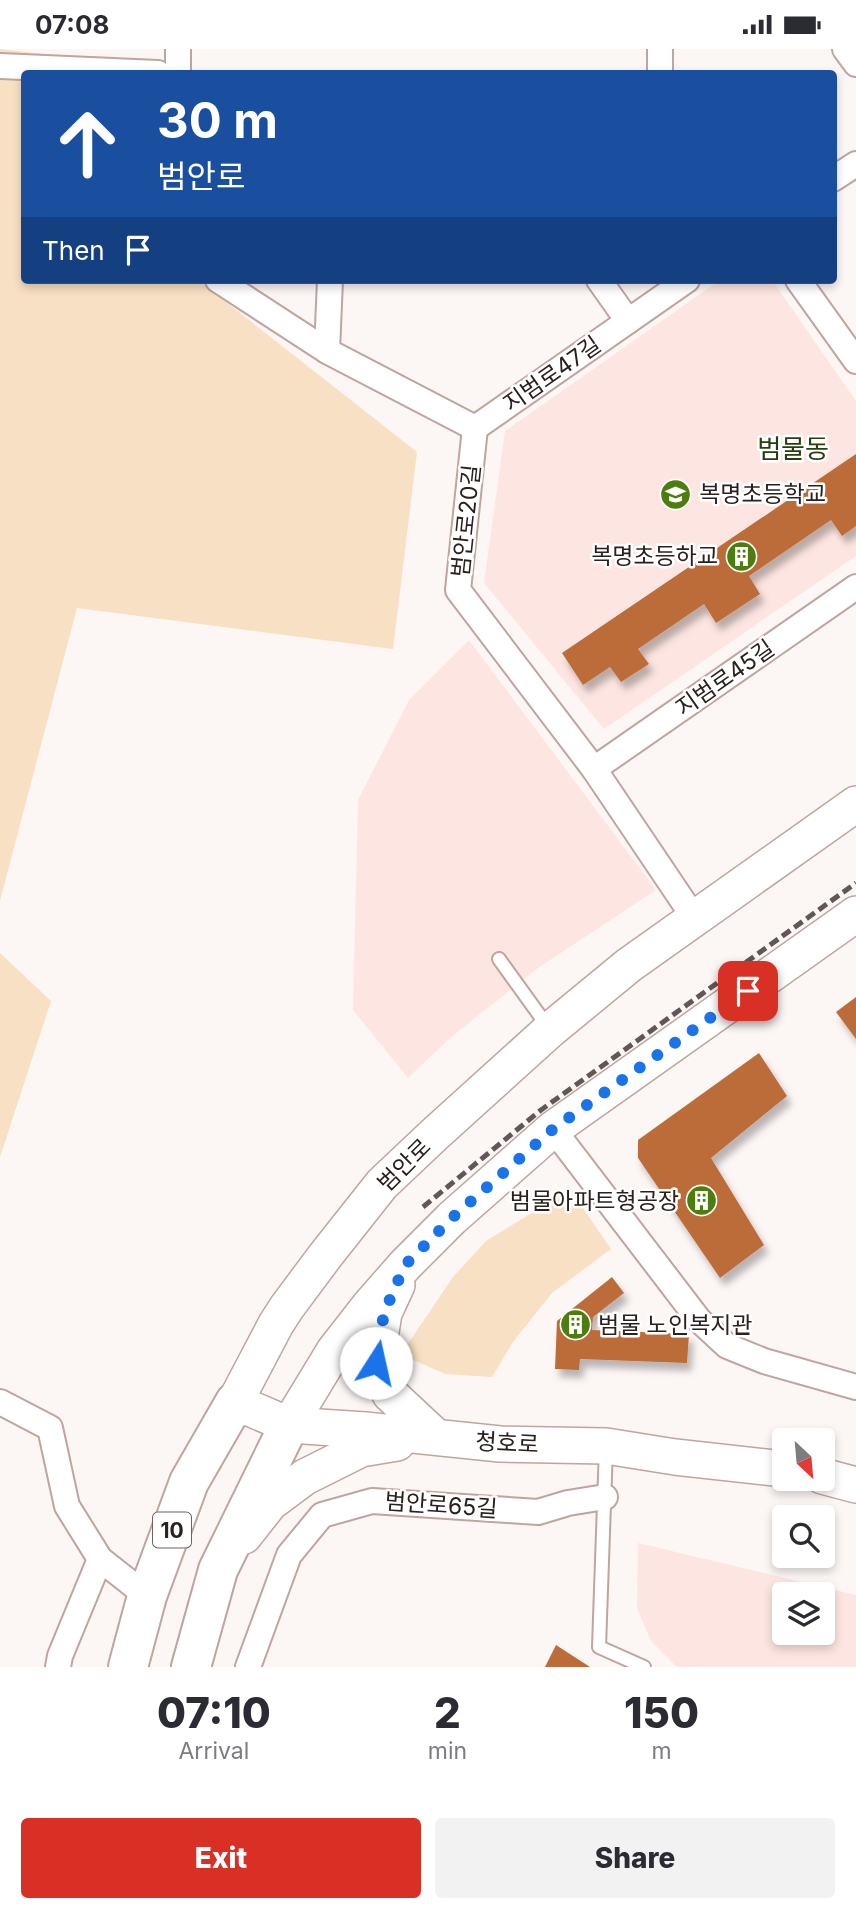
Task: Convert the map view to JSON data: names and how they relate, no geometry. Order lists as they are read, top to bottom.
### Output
{
  "streets": {
    "highway": ["범안로", "10"],
    "main road": ["청호로"],
    "street": [
      "지범로47길",
      "범안로20길",
      "지범로45길",
      "범안로65길"
    ]
  },
  "crossings": [
    ["지범로47길", "범안로20길"],
    ["범안로20길", "지범로45길"],
    ["범안로20길", "범안로"],
    ["범안로", "청호로"],
    ["청호로", "10"]
  ],
  "districts": ["범물동"],
  "places": {
    "school or university": ["복명초등학교"],
    "building": ["복명초등하교", "범물아파트형공장", "범물 노인복지관"]
  },
  "north": "bottom right",
  "page": {
    "status": "07:08",
    "turn": ["30 m", "범안로"],
    "then": "Then",
    "eta": [
      "07:10",
      "Arrival",
      "2",
      "min",
      "150",
      "m"
    ],
    "buttons": ["Exit", "Share"]
  }
}
